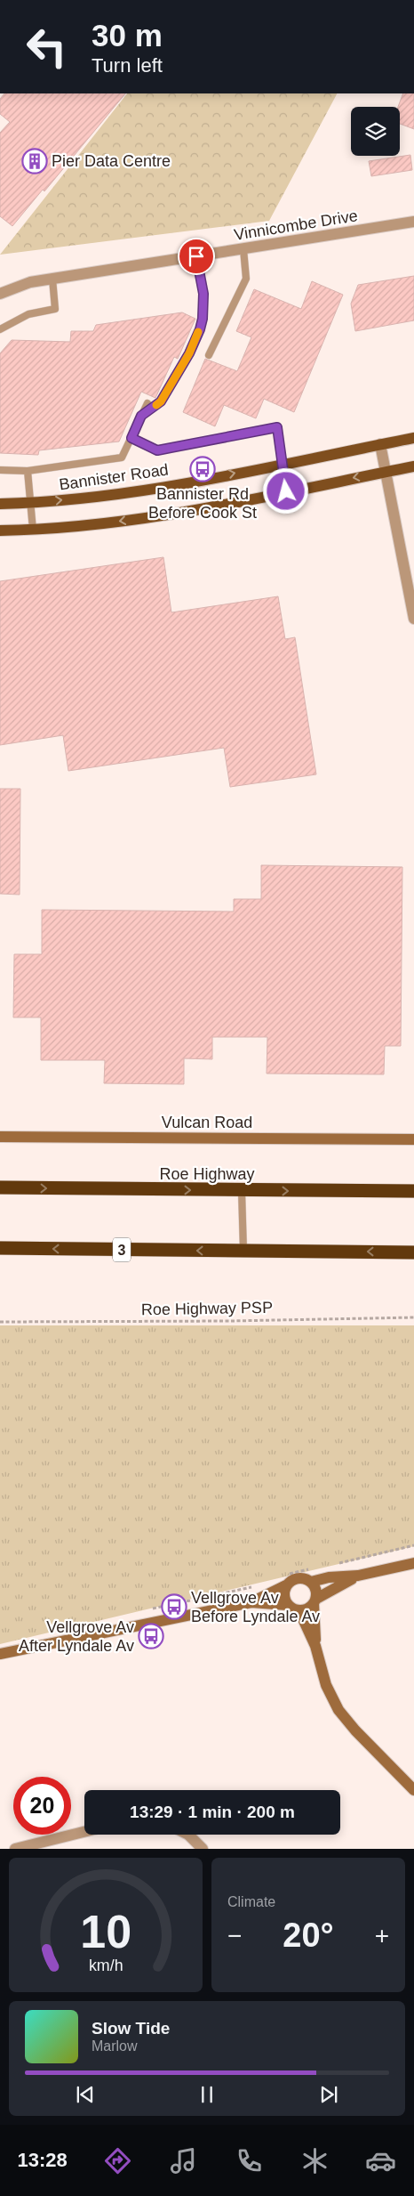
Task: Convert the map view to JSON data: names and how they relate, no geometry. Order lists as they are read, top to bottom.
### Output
{
  "streets": {
    "highway": ["Roe Highway", "3"],
    "main road": ["Bannister Road"],
    "street": ["Vinnicombe Drive", "Vulcan Road"],
    "path": ["Roe Highway PSP"]
  },
  "places": {
    "building": ["Pier Data Centre"],
    "bus stop": ["Bannister Rd Before Cook St", "Vellgrove Av Before Lyndale Av", "Vellgrove Av After Lyndale Av"]
  },
  "page": {
    "turn": ["30 m", "Turn left"],
    "limit": "20",
    "trip": "13:29 · 1 min · 200 m",
    "tile": "Climate",
    "heat": ["−", "20°", "+"],
    "song": ["Slow Tide", "Marlow"],
    "tabs": "13:28",
    "gauge": ["10", "km/h"]
  }
}
